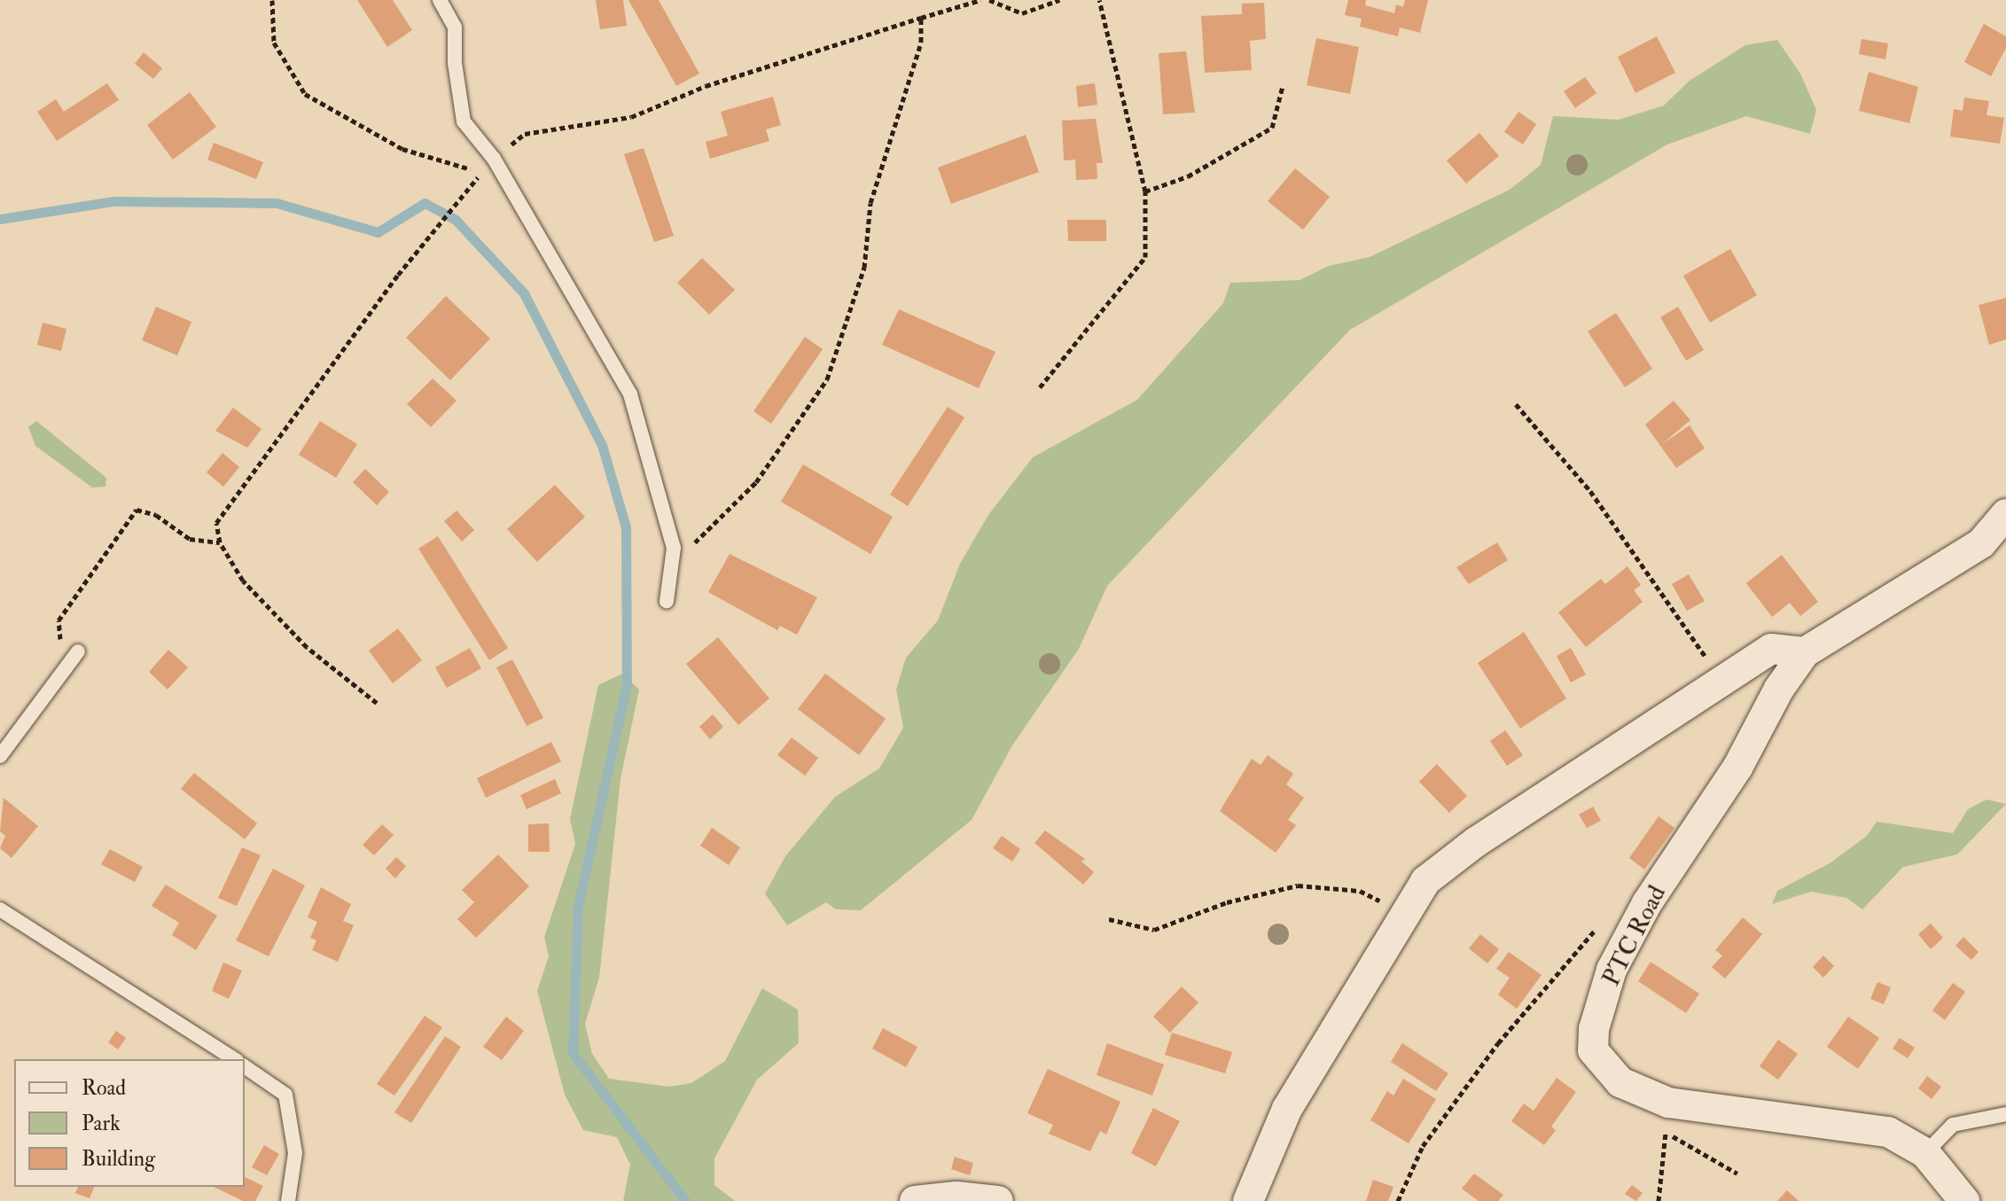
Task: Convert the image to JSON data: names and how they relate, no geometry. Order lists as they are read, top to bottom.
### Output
{
  "streets": {
    "street": ["PTC Road"]
  },
  "legend": ["Road", "Park", "Building"]
}
